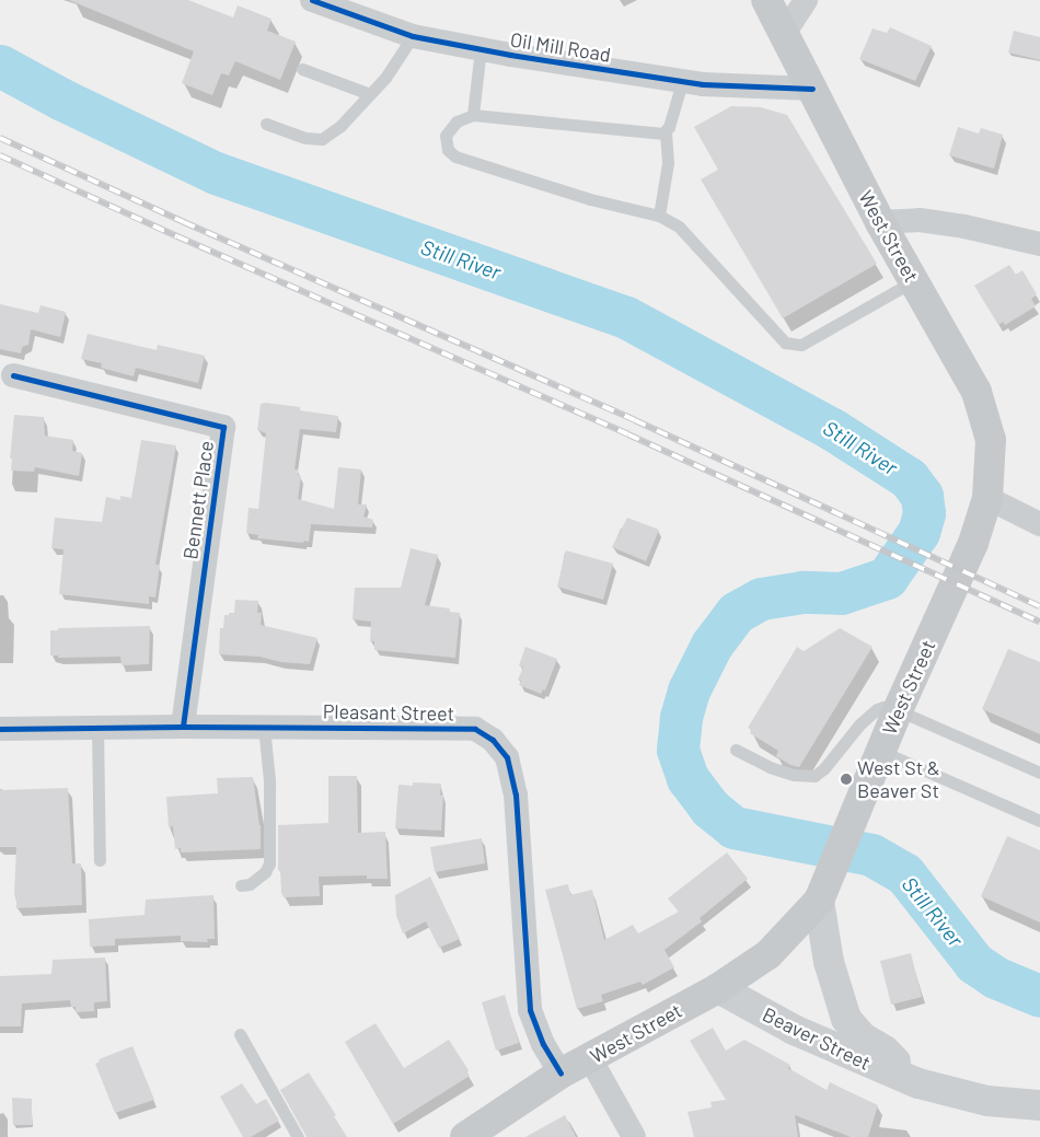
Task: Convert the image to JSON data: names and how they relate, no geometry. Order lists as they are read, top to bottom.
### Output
{
  "streets": {
    "main road": ["West Street", "Beaver Street"],
    "street": ["Oil Mill Road", "Bennett Place", "Pleasant Street"]
  },
  "crossings": [
    ["Oil Mill Road", "West Street"],
    ["West Street", "Pleasant Street"],
    ["West Street", "Beaver Street"],
    ["Bennett Place", "Pleasant Street"]
  ],
  "water": ["Still River"],
  "places": ["West St & Beaver St"]
}
